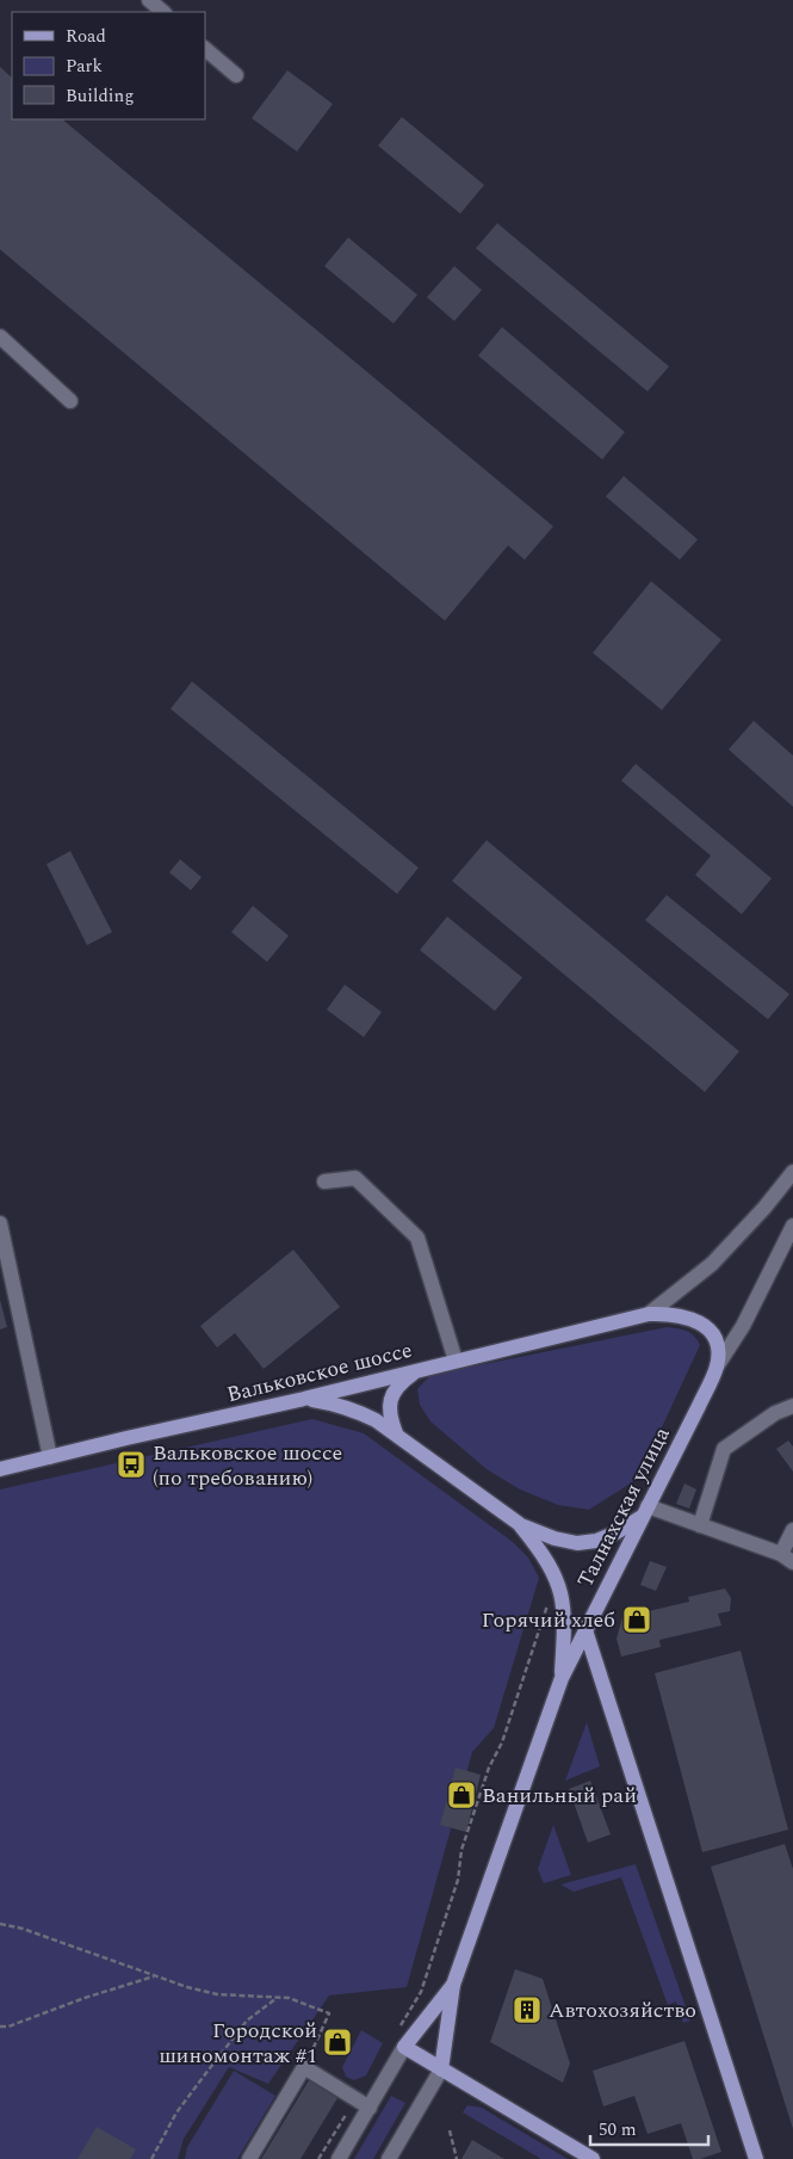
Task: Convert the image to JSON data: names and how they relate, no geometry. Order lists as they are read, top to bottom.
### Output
{
  "streets": {
    "main road": ["Вальковское шоссе", "Талнахская улица"]
  },
  "crossings": [
    ["Вальковское шоссе", "Талнахская улица"]
  ],
  "places": {
    "bus stop": ["Вальковское шоссе (по требованию)"],
    "shop": ["Горячий хлеб", "Ванильный рай", "Городской шиномонтаж #1"],
    "building": ["Автохозяйство"]
  },
  "legend": ["Road", "Park", "Building"],
  "scale_bar": "50 m"
}
